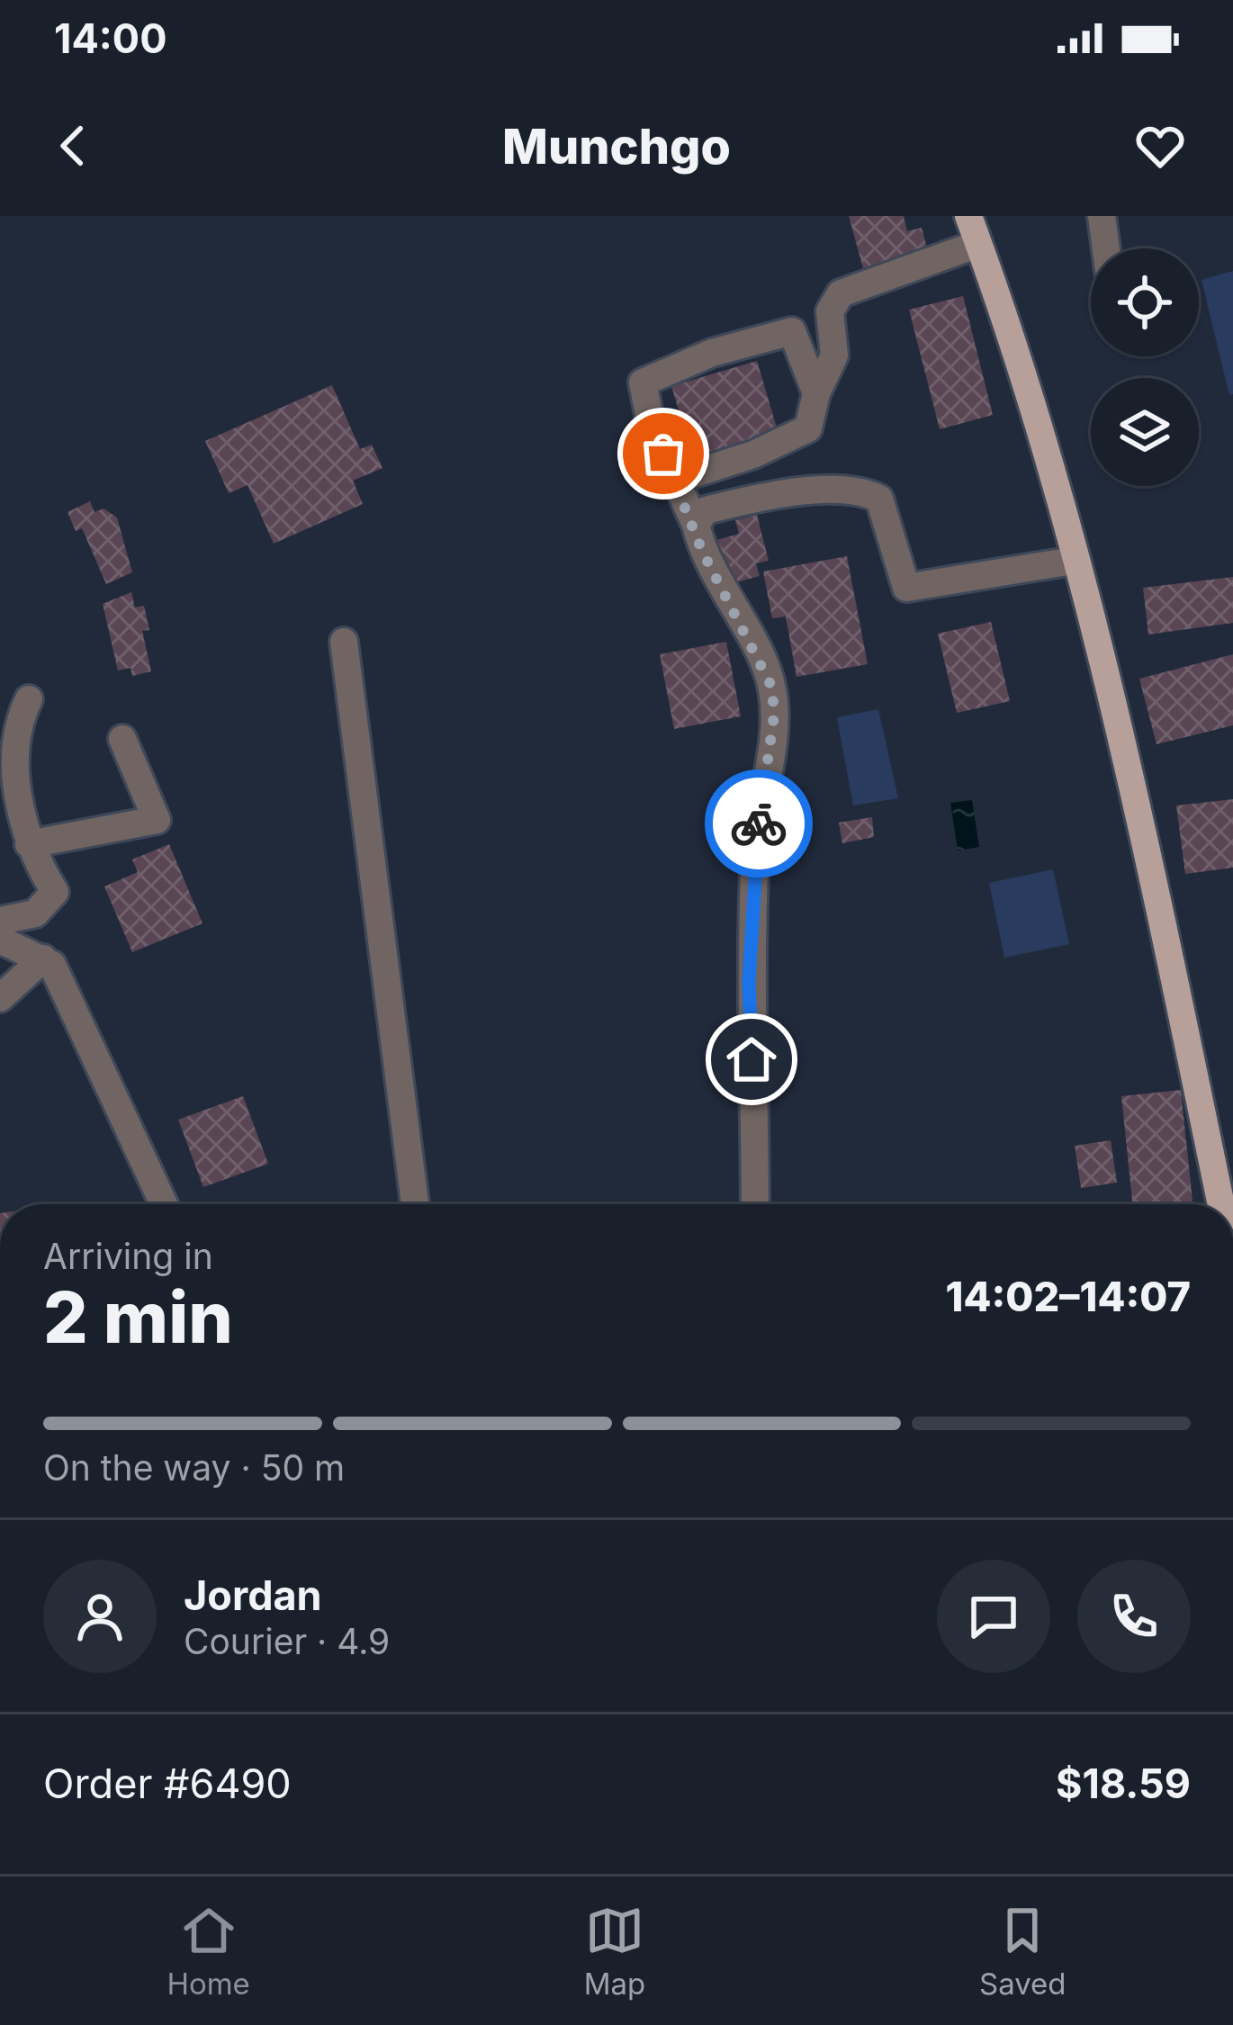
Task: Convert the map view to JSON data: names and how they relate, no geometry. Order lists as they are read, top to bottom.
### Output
{
  "page": {
    "status": "14:00",
    "header": "Munchgo",
    "heading": ["2 min", "Arriving in", "14:02–14:07"],
    "panel": [
      "Jordan",
      "Courier · 4.9",
      "Order #6490",
      "$18.59"
    ],
    "bar": "On the way · 50 m",
    "tabs": ["Home", "Map", "Saved"]
  }
}
